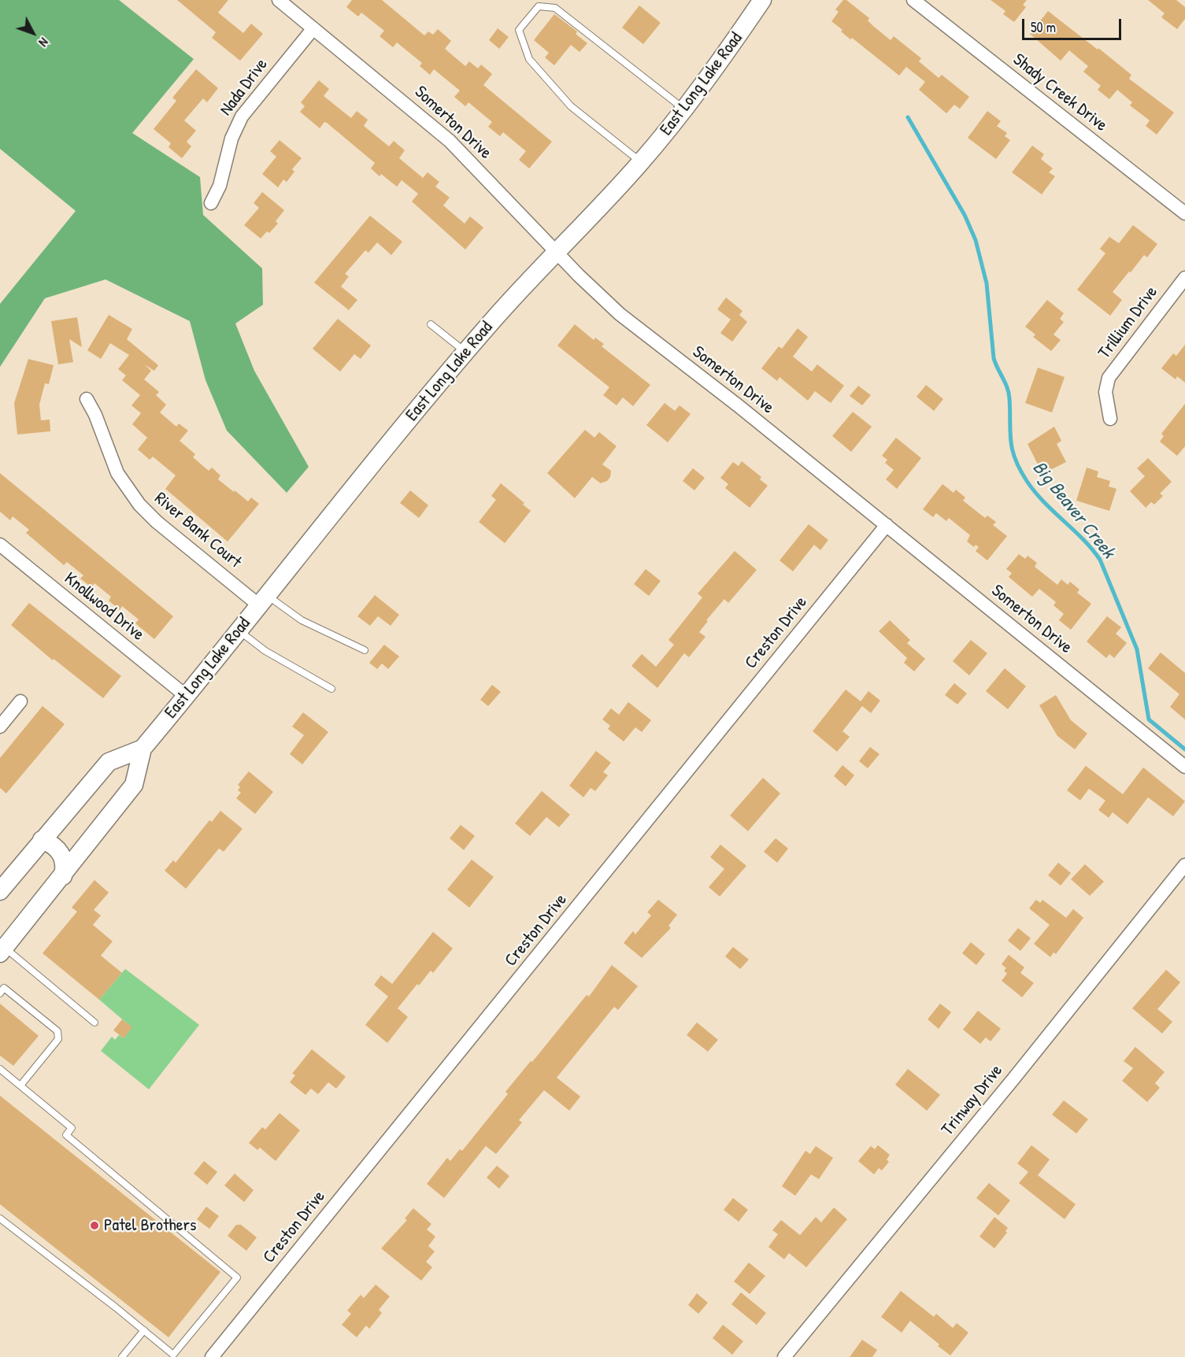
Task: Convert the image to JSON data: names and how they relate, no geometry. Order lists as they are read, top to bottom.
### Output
{
  "streets": {
    "main road": ["East Long Lake Road"],
    "street": [
      "Nada Drive",
      "Shady Creek Drive",
      "Somerton Drive",
      "Trillium Drive",
      "River Bank Court",
      "Knollwood Drive",
      "Creston Drive",
      "Trinway Drive"
    ]
  },
  "crossings": [
    ["East Long Lake Road", "Somerton Drive"],
    ["East Long Lake Road", "River Bank Court"],
    ["East Long Lake Road", "Knollwood Drive"],
    ["Nada Drive", "Somerton Drive"],
    ["Somerton Drive", "Creston Drive"]
  ],
  "water": ["Big Beaver Creek"],
  "places": ["Patel Brothers"],
  "scale_bar": "50 m",
  "north": "bottom right"
}
